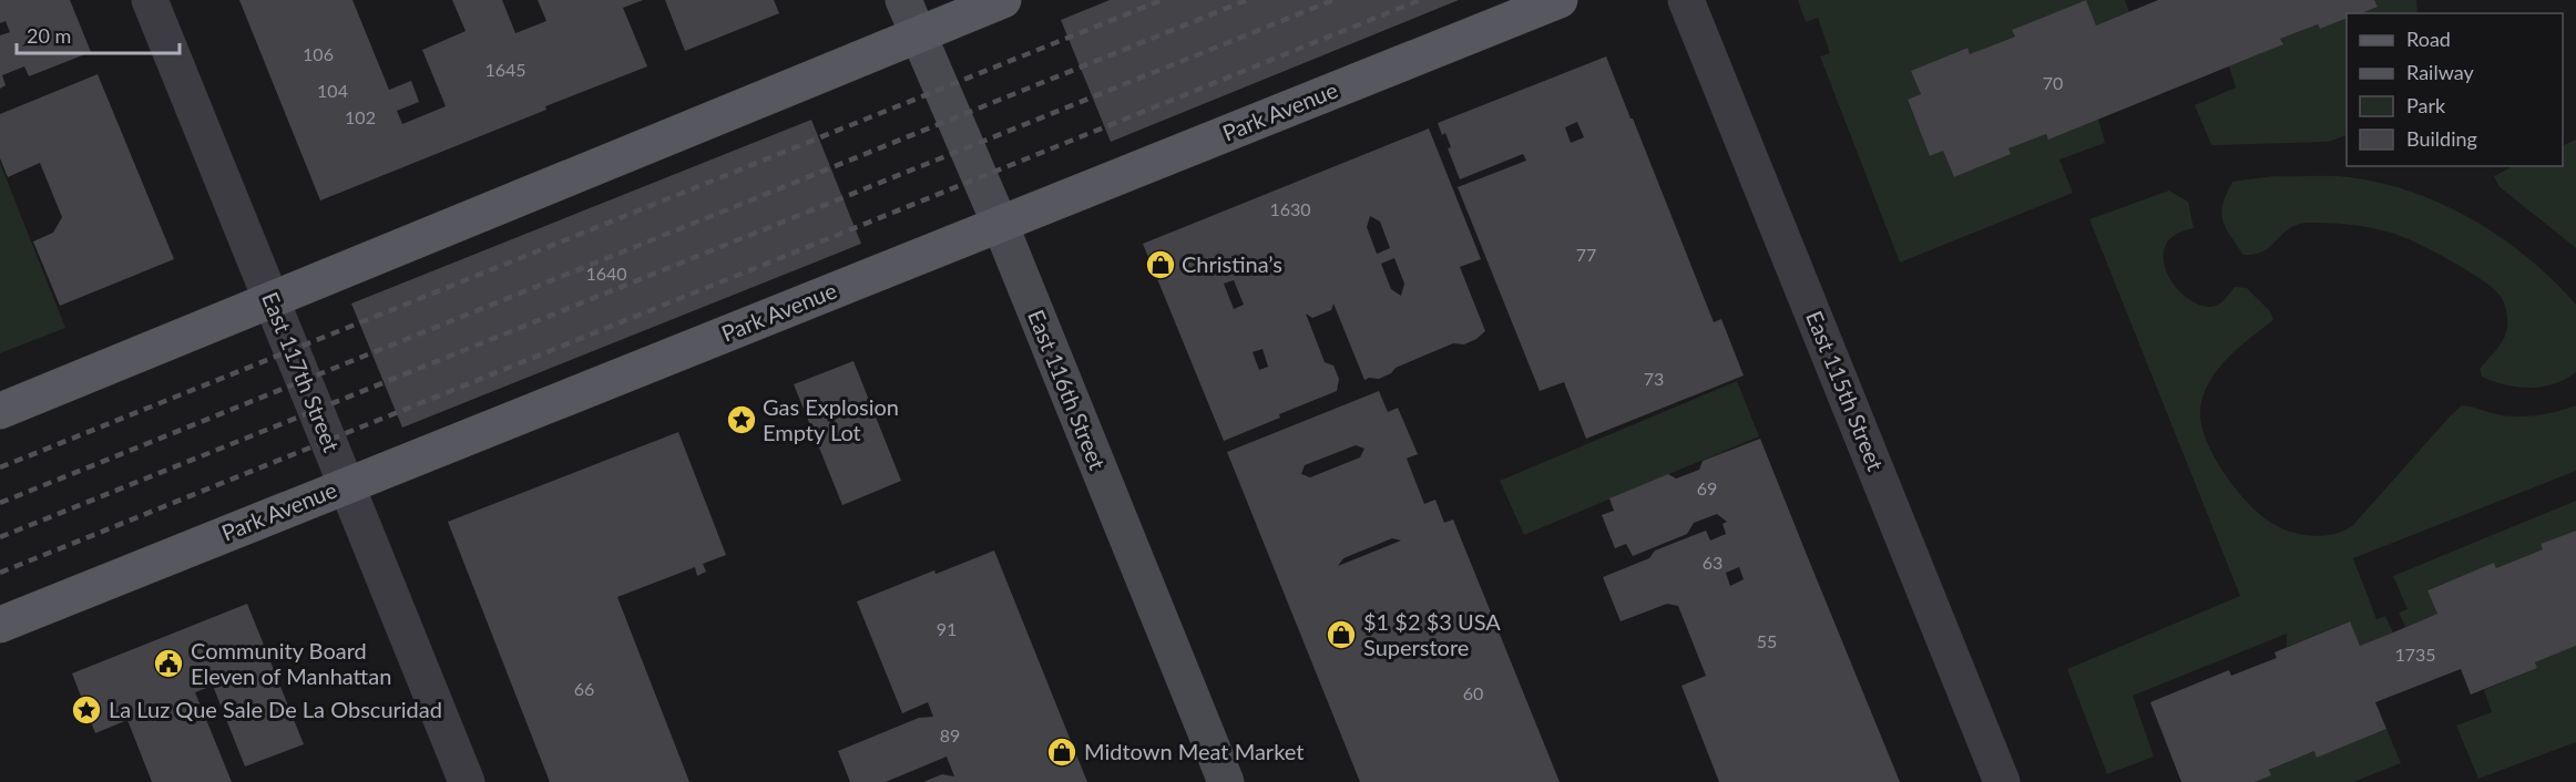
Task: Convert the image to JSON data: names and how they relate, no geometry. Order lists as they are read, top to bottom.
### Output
{
  "streets": {
    "main road": ["Park Avenue"],
    "street": ["East 117th Street", "East 116th Street", "East 115th Street"]
  },
  "crossings": [
    ["Park Avenue", "East 117th Street"],
    ["Park Avenue", "East 116th Street"]
  ],
  "places": {
    "shop": ["Christina’s", "$1 $2 $3 USA Superstore", "Midtown Meat Market"],
    "place": ["Gas Explosion Empty Lot", "La Luz Que Sale De La Obscuridad"],
    "public building": ["Community Board Eleven of Manhattan"]
  },
  "house_numbers": [
    "106",
    "1645",
    "70",
    "104",
    "102",
    "1630",
    "77",
    "1640",
    "73",
    "69",
    "63",
    "91",
    "55",
    "1735",
    "66",
    "60",
    "89"
  ],
  "legend": [
    "Road",
    "Railway",
    "Park",
    "Building"
  ],
  "scale_bar": "20 m"
}
